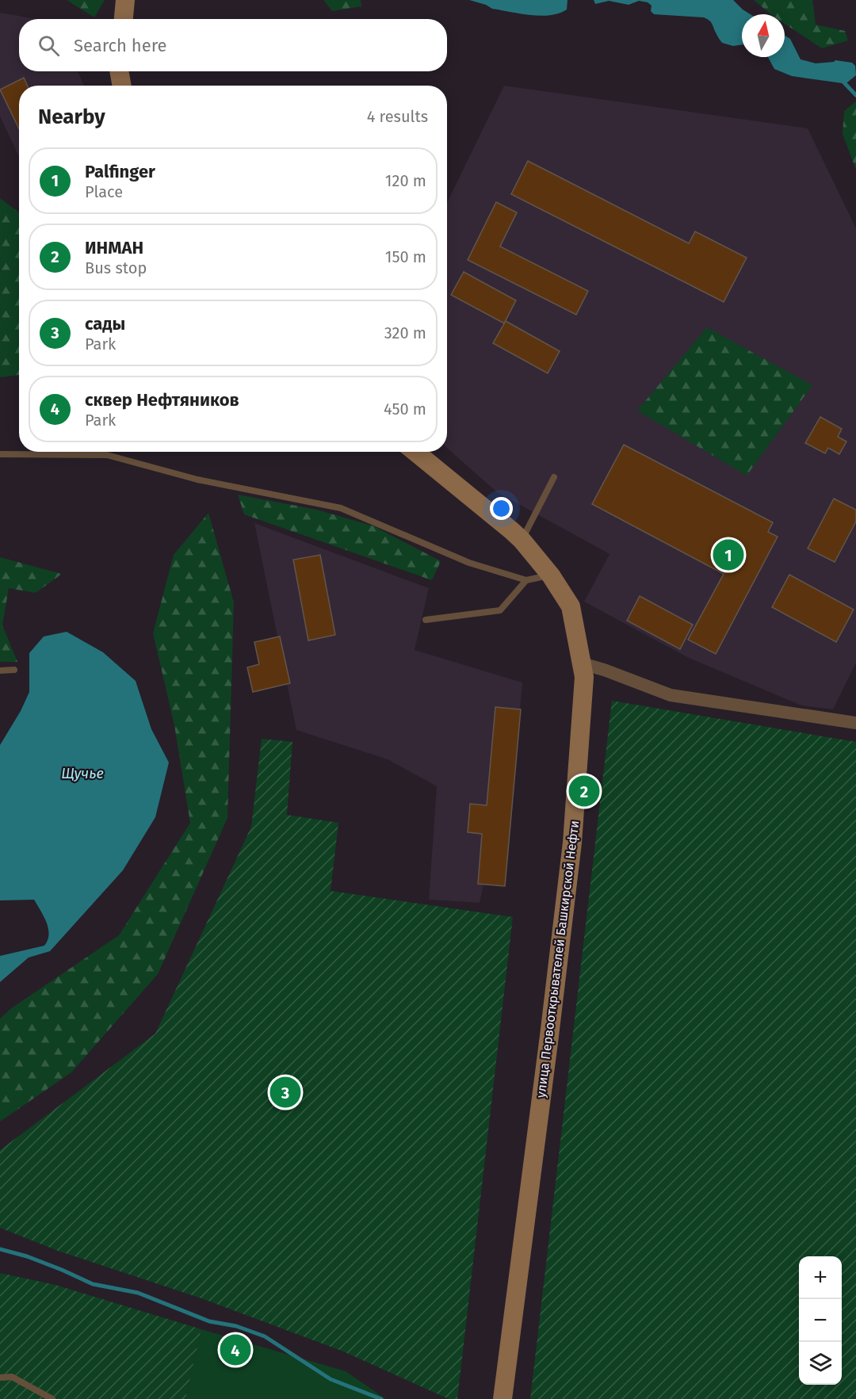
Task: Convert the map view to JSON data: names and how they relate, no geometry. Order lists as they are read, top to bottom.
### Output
{
  "streets": {
    "street": ["улица Первооткрывателей Башкирской Нефти"]
  },
  "water": ["Щучье"],
  "north": "top",
  "page": {
    "search": "Search here",
    "heading": ["Nearby", "4 results"],
    "list": [
      {
        "mark": "1",
        "name": "Palfinger",
        "note": "Place",
        "value": "120 m"
      },
      {
        "mark": "2",
        "name": "ИНМАН",
        "note": "Bus stop",
        "value": "150 m"
      },
      {
        "mark": "3",
        "name": "сады",
        "note": "Park",
        "value": "320 m"
      },
      {
        "mark": "4",
        "name": "сквер Нефтяников",
        "note": "Park",
        "value": "450 m"
      }
    ],
    "pins": [
      "1",
      "2",
      "3",
      "4"
    ],
    "map_buttons": ["+", "−"]
  }
}
